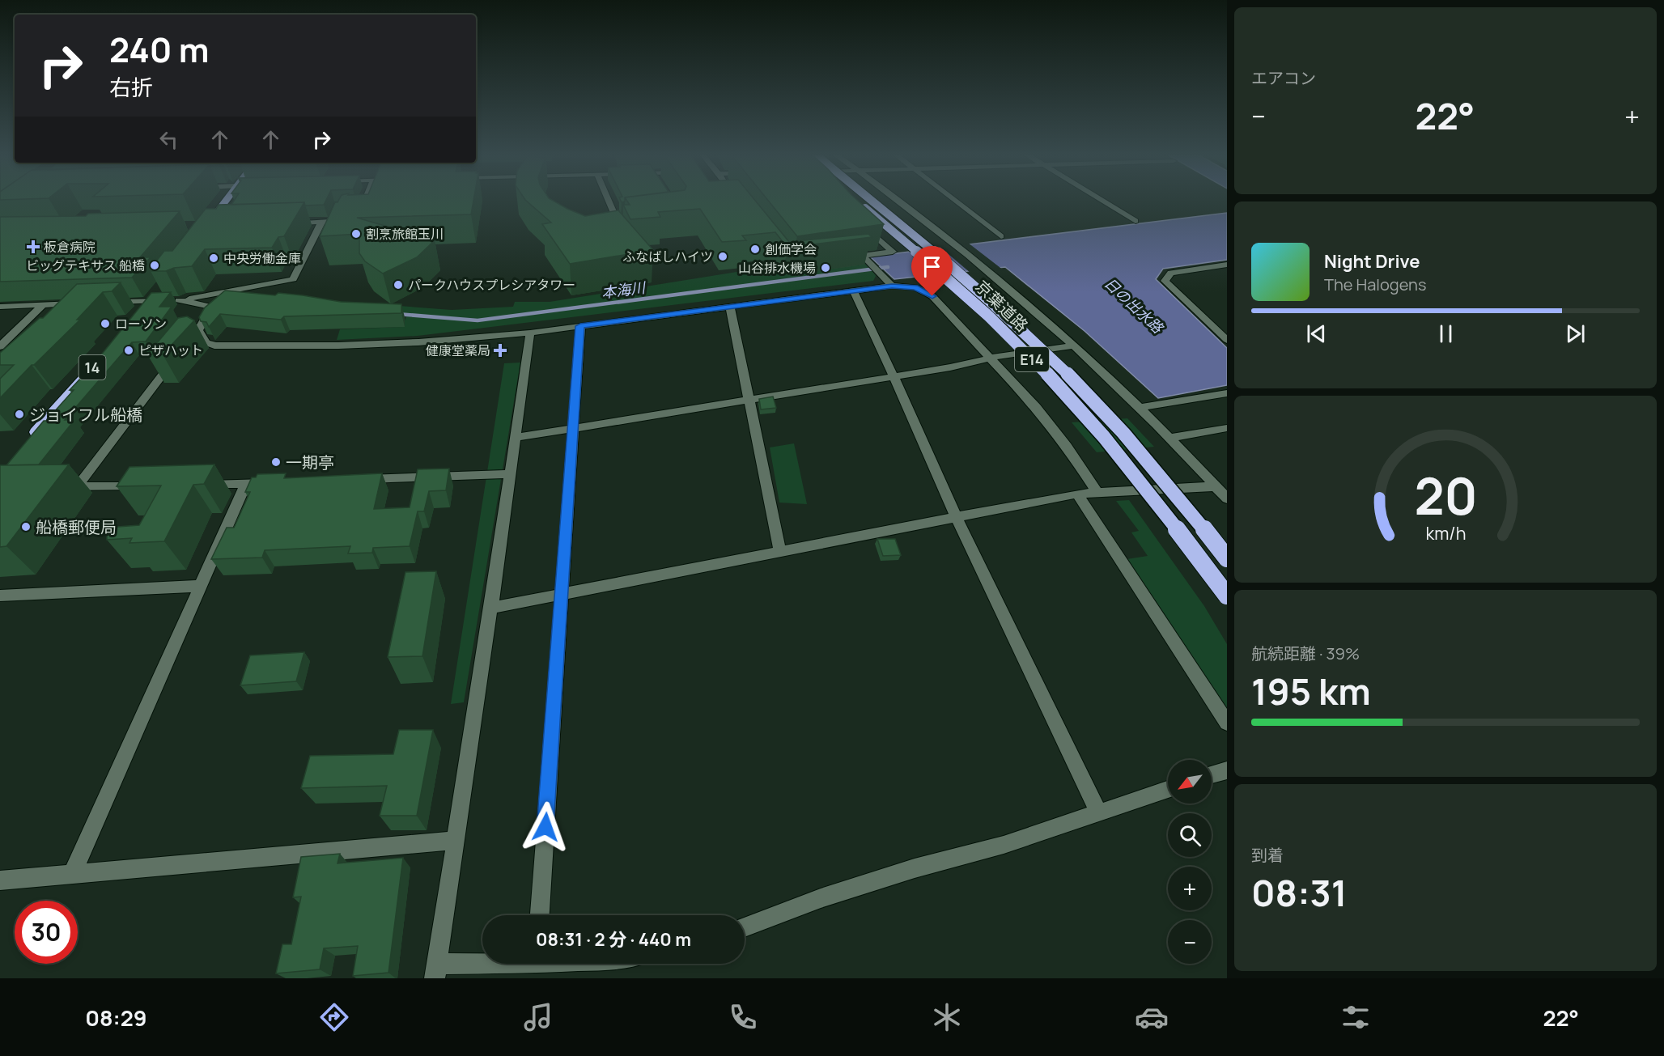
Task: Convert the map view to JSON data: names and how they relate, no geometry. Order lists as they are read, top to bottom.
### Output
{
  "streets": {
    "highway": ["京葉道路", "E14", "14"]
  },
  "water": ["本海川", "日の出水路"],
  "places": {
    "other": [
      "割烹旅館玉川",
      "創価学会",
      "ふなばしハイツ",
      "中央労働金庫",
      "ビッグテキサス 船橋",
      "山谷排水機場",
      "パークハウスプレシアタワー",
      "ローソン",
      "ピザハット",
      "ジョイフル船橋",
      "一期亭",
      "船橋郵便局"
    ],
    "health": ["板倉病院", "健康堂薬局"]
  },
  "north": "bottom left",
  "page": {
    "tile": [
      "エアコン",
      ["航続距離 · 39%", "195 km"],
      ["到着", "08:31"]
    ],
    "turn": ["240 m", "右折"],
    "heat": ["−", "22°", "+"],
    "song": ["Night Drive", "The Halogens"],
    "map_buttons": ["+", "−"],
    "limit": "30",
    "trip": "08:31 · 2 分 · 440 m",
    "tabs": ["08:29", "22°"],
    "gauge": ["20", "km/h"]
  }
}
